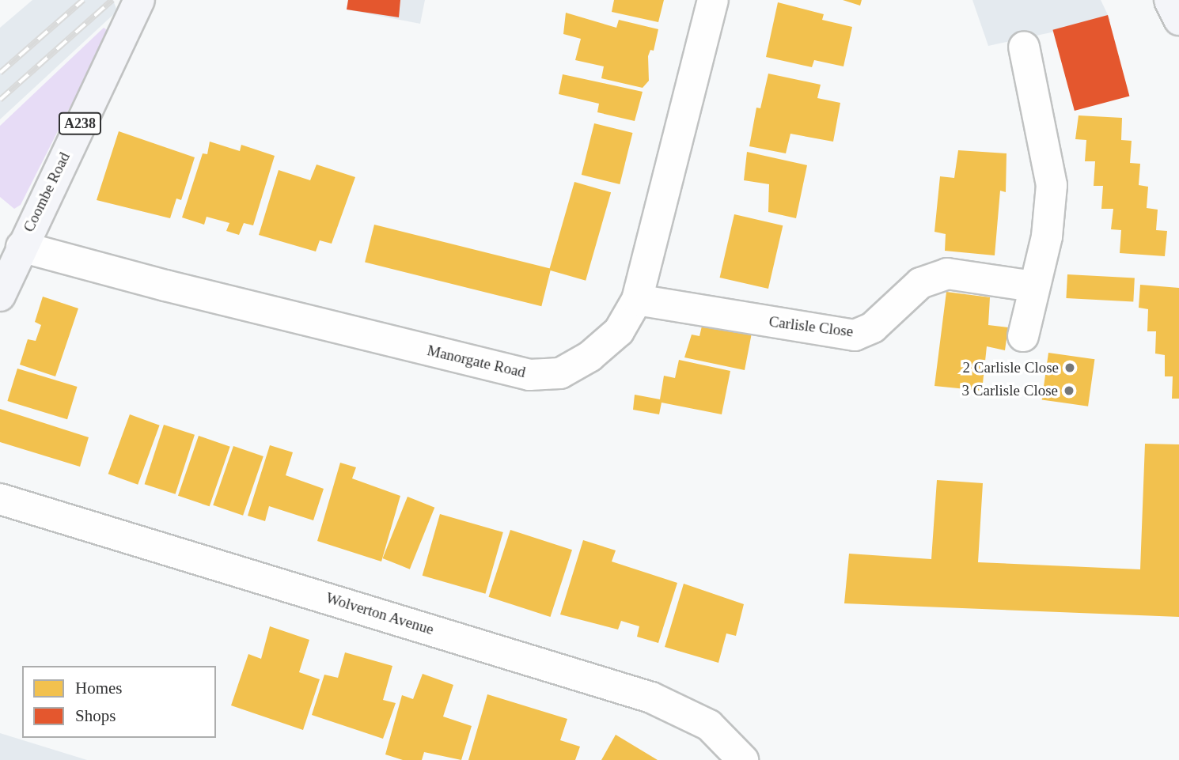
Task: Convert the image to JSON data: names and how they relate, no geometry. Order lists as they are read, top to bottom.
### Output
{
  "streets": {
    "main road": ["A238", "Coombe Road"],
    "street": ["Carlisle Close", "Manorgate Road", "Wolverton Avenue"]
  },
  "crossings": [
    ["Coombe Road", "Manorgate Road"],
    ["Carlisle Close", "Manorgate Road"]
  ],
  "places": ["2 Carlisle Close", "3 Carlisle Close"],
  "legend": ["Homes", "Shops"]
}
